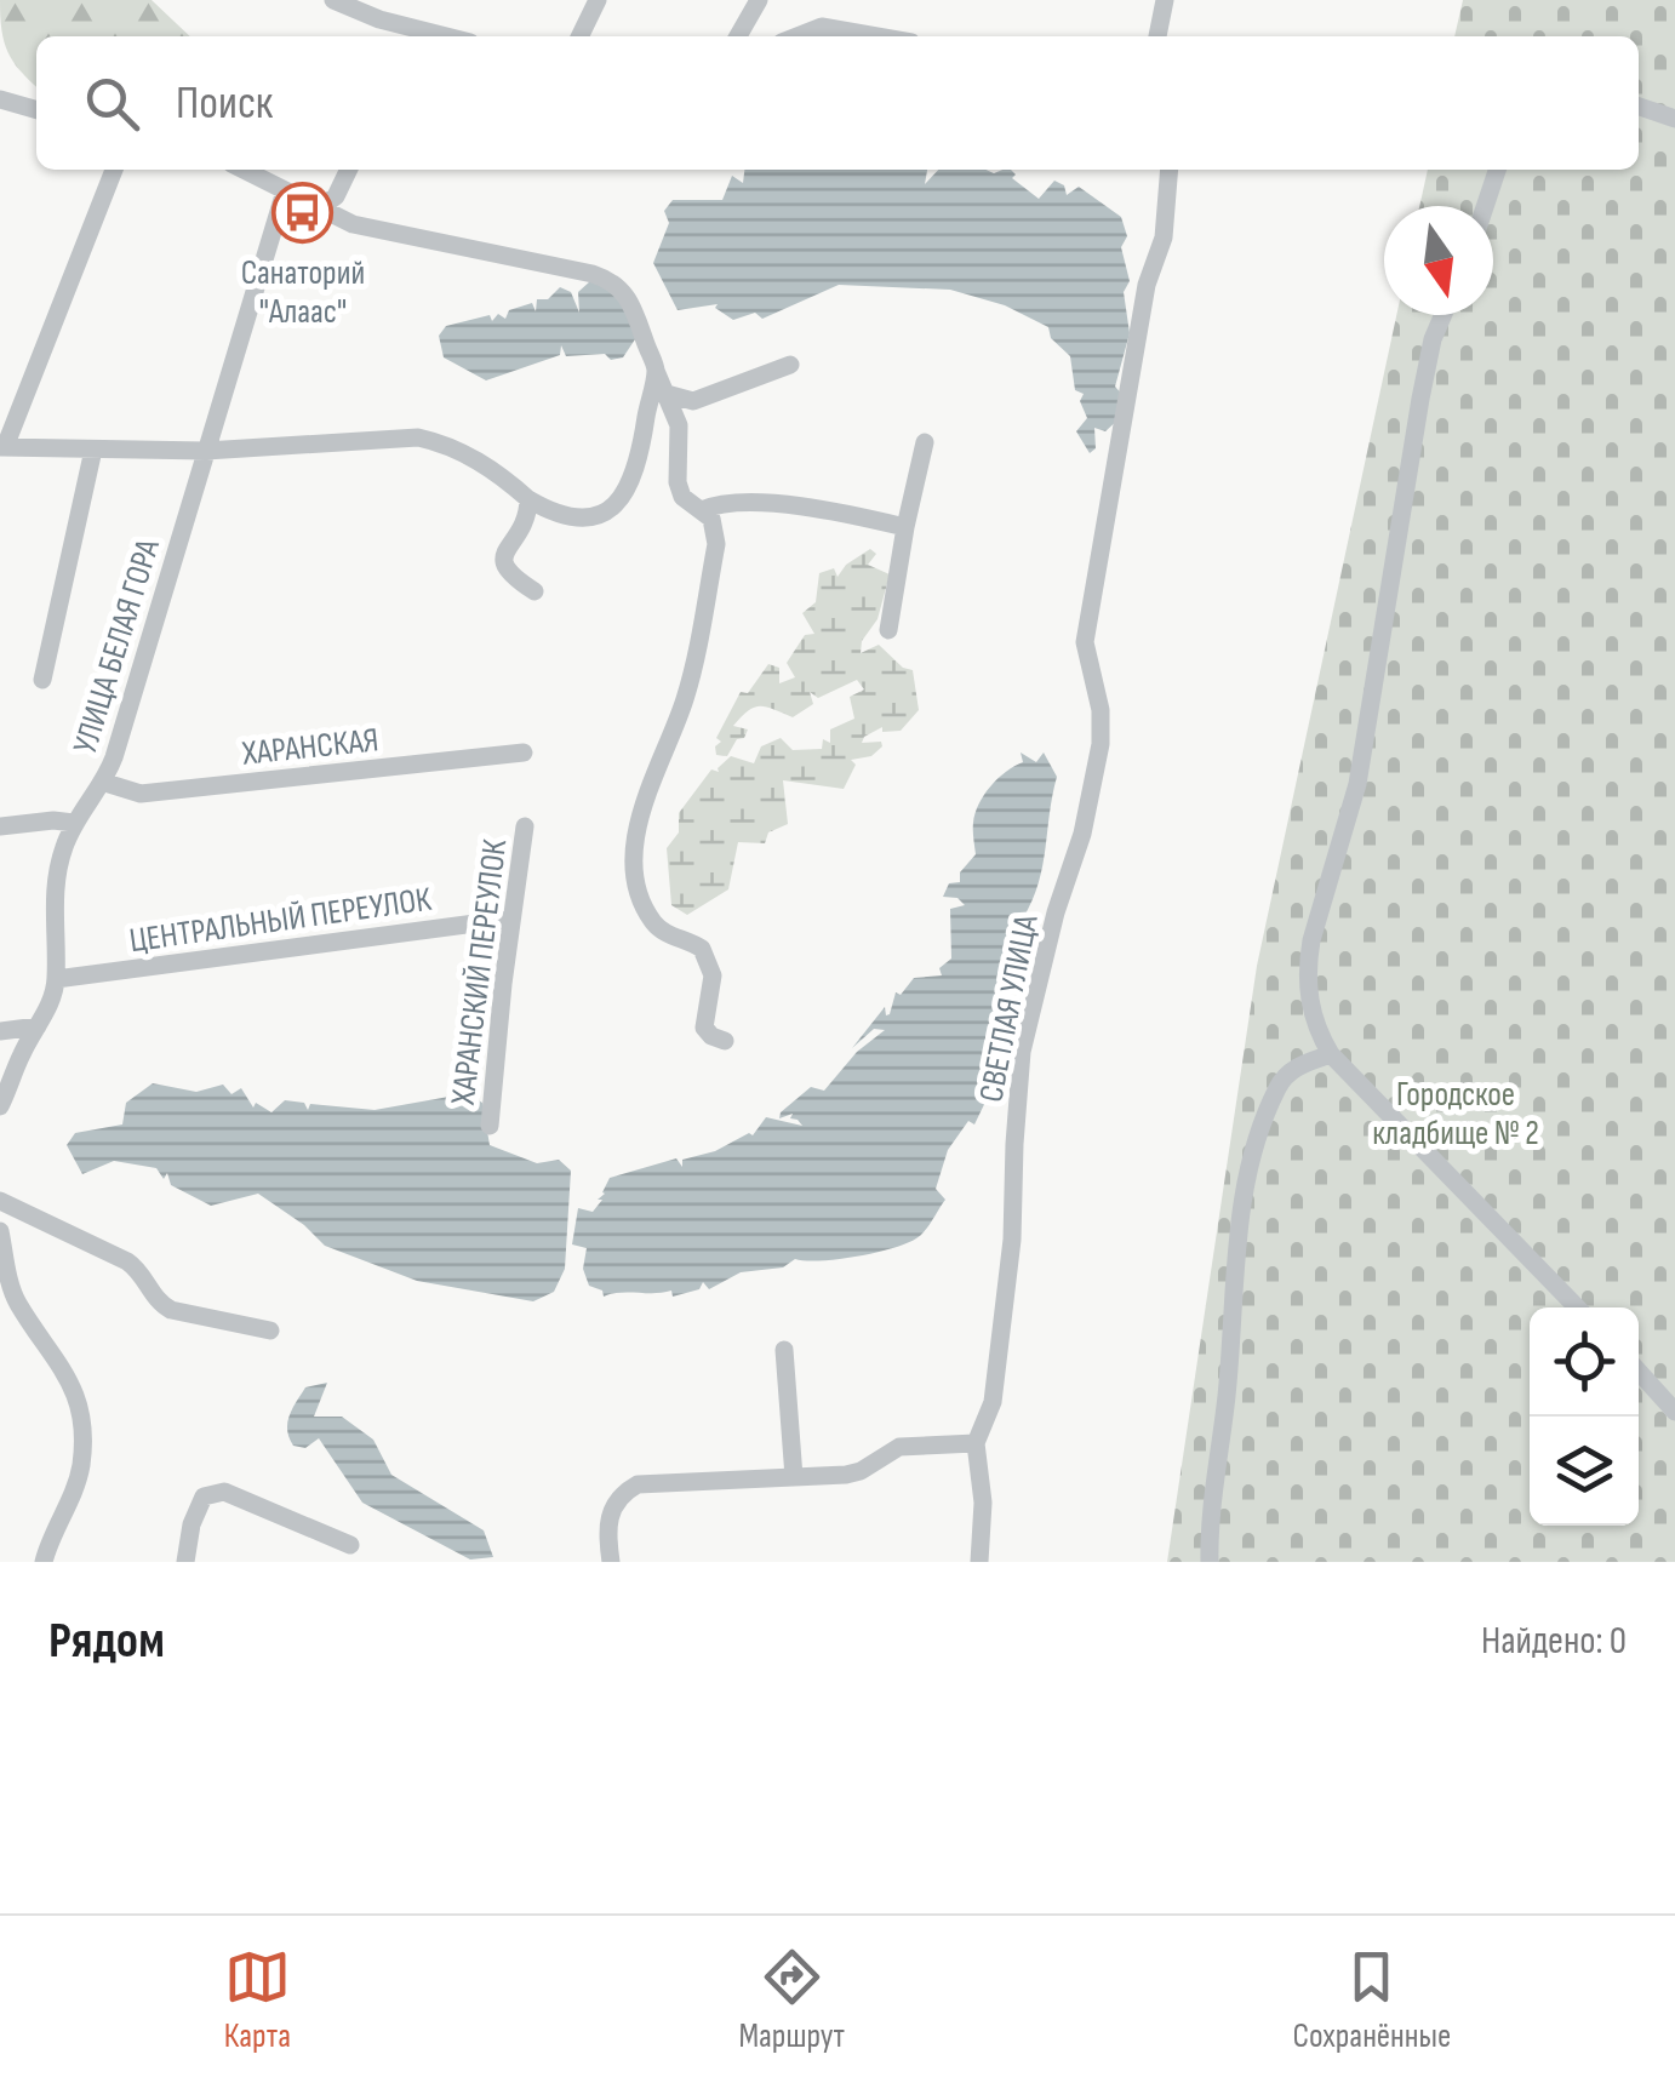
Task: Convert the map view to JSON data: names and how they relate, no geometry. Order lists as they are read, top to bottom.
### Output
{
  "streets": {
    "street": [
      "УЛИЦА БЕЛАЯ ГОРА",
      "ХАРАНСКАЯ",
      "ЦЕНТРАЛЬНЫЙ ПЕРЕУЛОК",
      "ХАРАНСКИЙ ПЕРЕУЛОК",
      "СВЕТЛАЯ УЛИЦА"
    ]
  },
  "crossings": [
    ["УЛИЦА БЕЛАЯ ГОРА", "ХАРАНСКАЯ"],
    ["УЛИЦА БЕЛАЯ ГОРА", "ЦЕНТРАЛЬНЫЙ ПЕРЕУЛОК"],
    ["ЦЕНТРАЛЬНЫЙ ПЕРЕУЛОК", "ХАРАНСКИЙ ПЕРЕУЛОК"]
  ],
  "parks": ["Городское кладбище № 2"],
  "places": {
    "bus stop": ["Санаторий \"Алаас\""]
  },
  "north": "bottom",
  "page": {
    "search": "Поиск",
    "heading": ["Рядом", "Найдено: 0"],
    "nav": ["Карта", "Маршрут", "Сохранённые"]
  }
}
